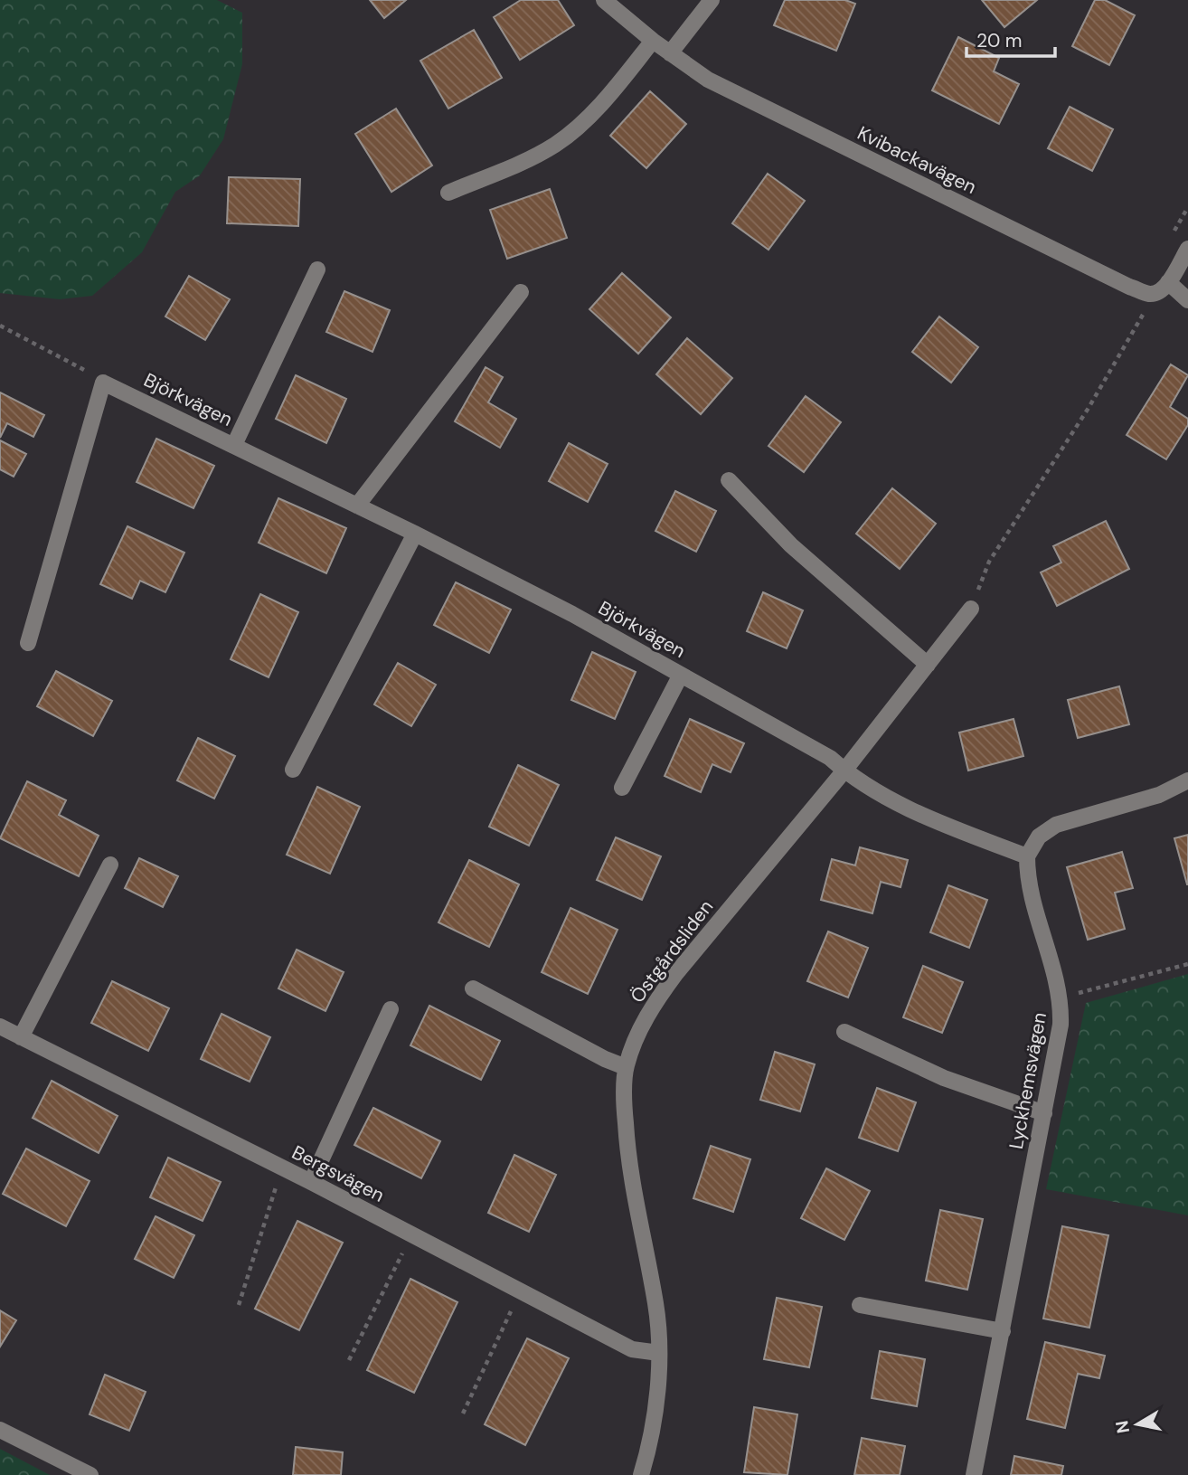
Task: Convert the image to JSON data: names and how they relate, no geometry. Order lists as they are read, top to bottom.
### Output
{
  "streets": {
    "street": [
      "Kvibackavägen",
      "Björkvägen",
      "Östgårdsliden",
      "Lyckhemsvägen",
      "Bergsvägen"
    ]
  },
  "crossings": [
    ["Björkvägen", "Östgårdsliden"],
    ["Östgårdsliden", "Bergsvägen"]
  ],
  "scale_bar": "20 m",
  "north": "left"
}
